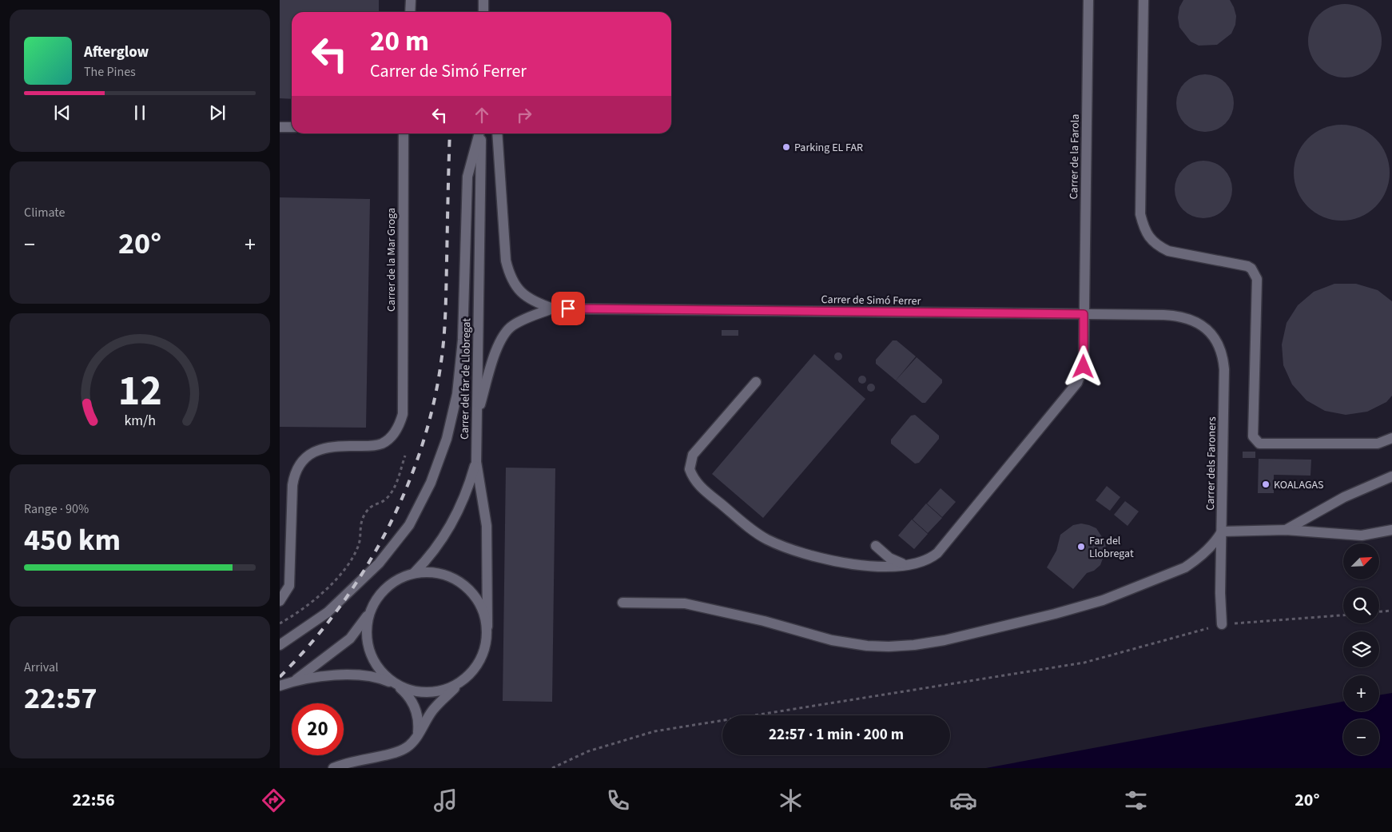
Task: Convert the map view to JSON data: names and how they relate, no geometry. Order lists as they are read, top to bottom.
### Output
{
  "streets": {
    "street": [
      "Carrer de la Farola",
      "Carrer de la Mar Groga",
      "Carrer de Simó Ferrer",
      "Carrer del far de Llobregat",
      "Carrer dels Faroners"
    ]
  },
  "crossings": [
    ["Carrer de la Farola", "Carrer de Simó Ferrer"],
    ["Carrer de Simó Ferrer", "Carrer dels Faroners"]
  ],
  "places": ["Parking EL FAR", "KOALAGAS", "Far del Llobregat"],
  "north": "top right",
  "page": {
    "turn": ["20 m", "Carrer de Simó Ferrer"],
    "song": ["Afterglow", "The Pines"],
    "tile": [
      "Climate",
      ["Range · 90%", "450 km"],
      ["Arrival", "22:57"]
    ],
    "heat": ["−", "20°", "+"],
    "map_buttons": ["+", "−"],
    "limit": "20",
    "trip": "22:57 · 1 min · 200 m",
    "tabs": ["22:56", "20°"],
    "gauge": ["12", "km/h"]
  }
}
